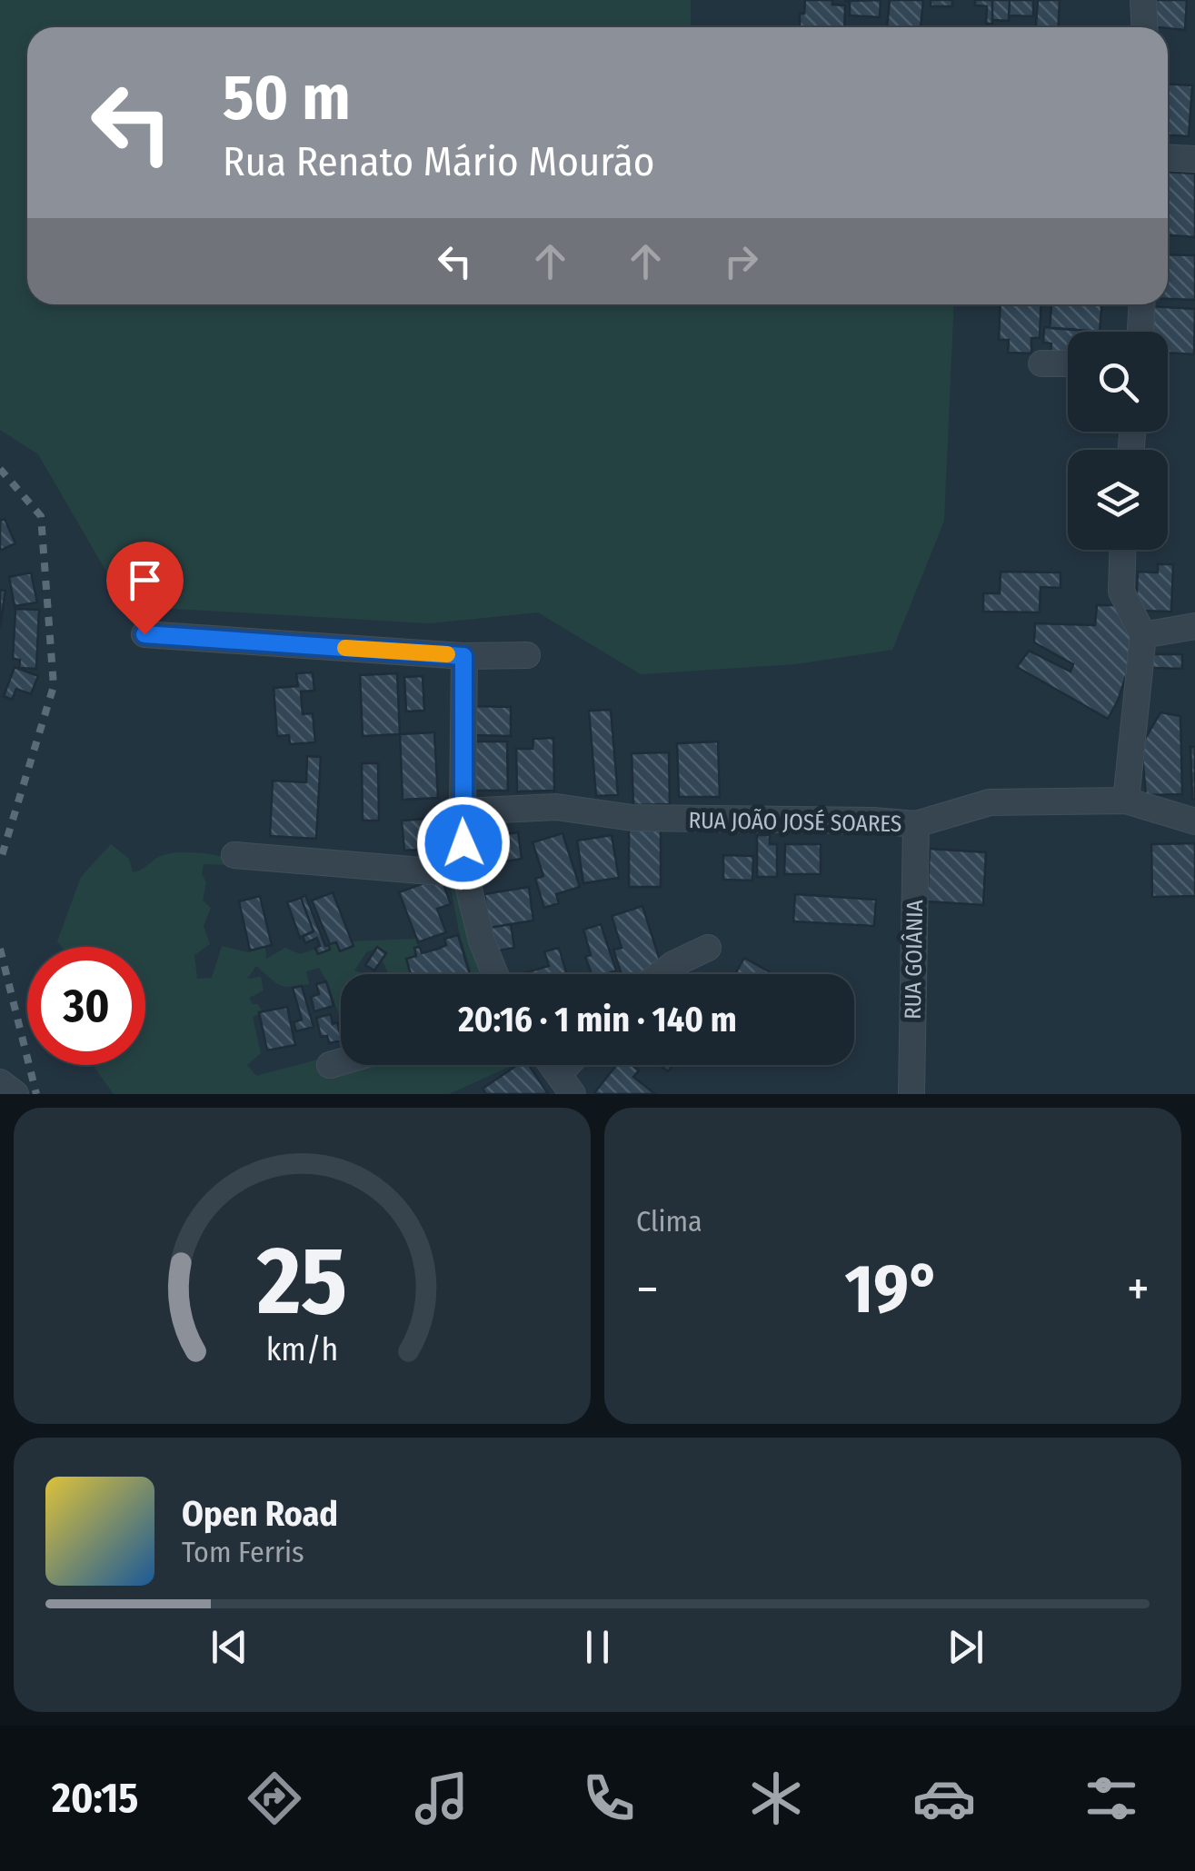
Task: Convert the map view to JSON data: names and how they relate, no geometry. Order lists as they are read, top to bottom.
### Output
{
  "streets": {
    "street": ["RUA JOÃO JOSÉ SOARES", "RUA GOIÂNIA"]
  },
  "crossings": [
    ["RUA JOÃO JOSÉ SOARES", "RUA GOIÂNIA"]
  ],
  "page": {
    "turn": ["50 m", "Rua Renato Mário Mourão"],
    "limit": "30",
    "trip": "20:16 · 1 min · 140 m",
    "tile": "Clima",
    "heat": ["−", "19°", "+"],
    "song": ["Open Road", "Tom Ferris"],
    "tabs": "20:15",
    "gauge": ["25", "km/h"]
  }
}
